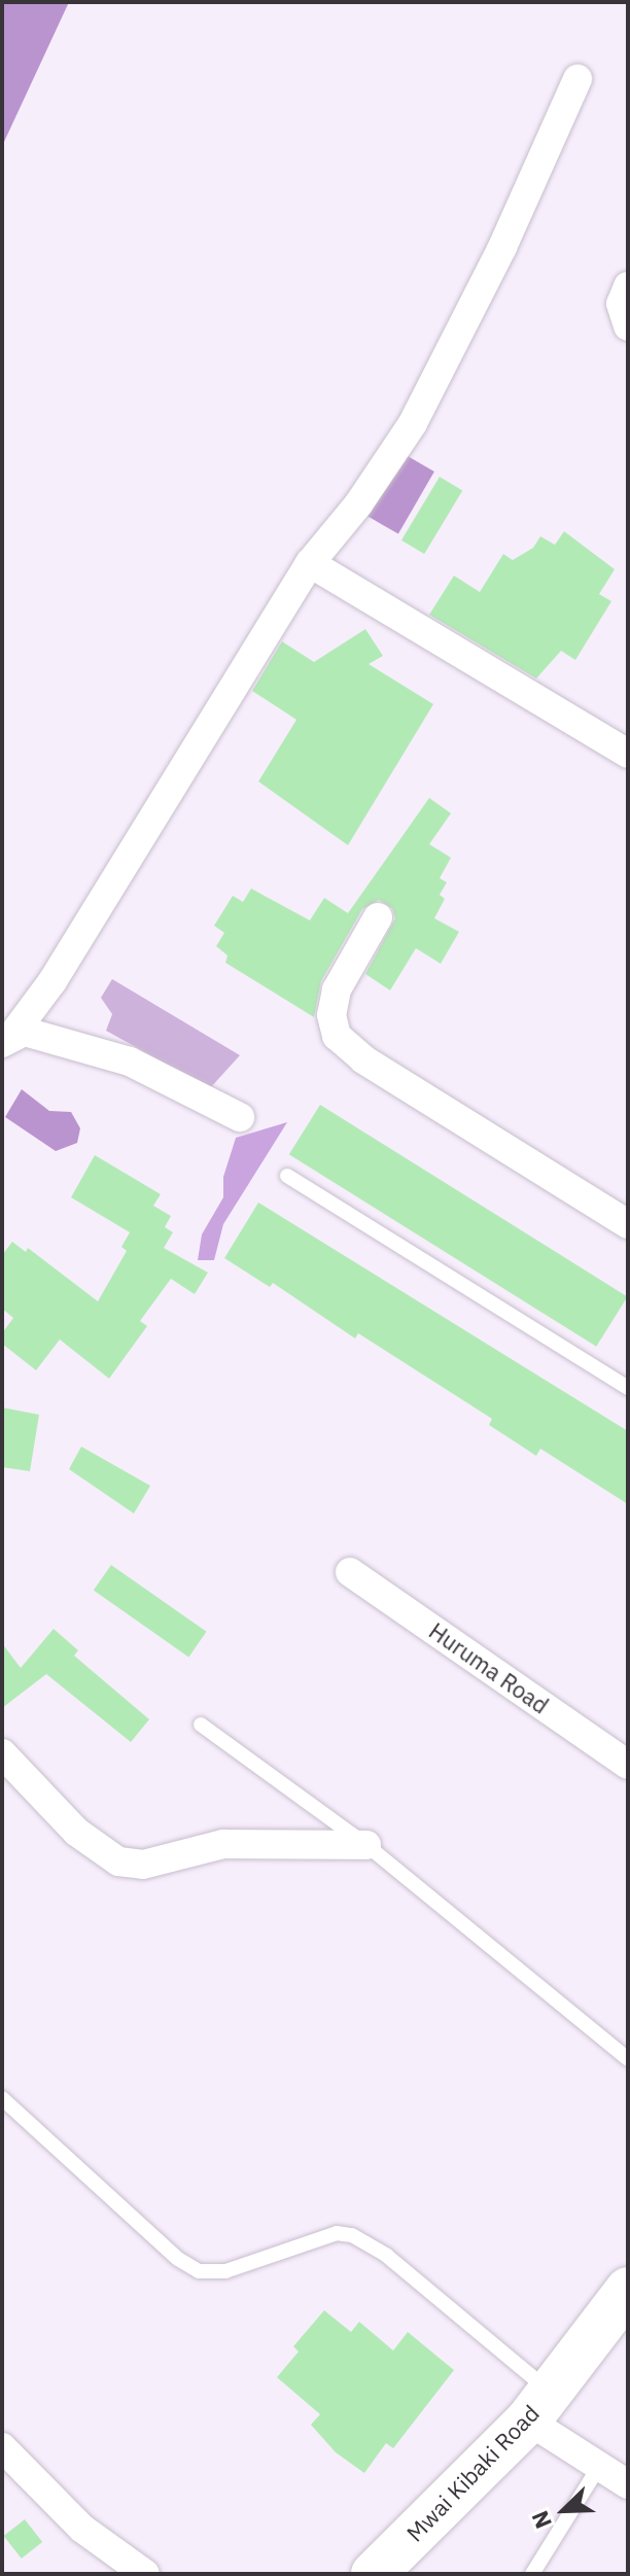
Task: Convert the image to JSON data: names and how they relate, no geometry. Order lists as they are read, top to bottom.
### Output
{
  "streets": {
    "main road": ["Mwai Kibaki Road"],
    "street": ["Huruma Road"]
  },
  "north": "bottom left"
}
